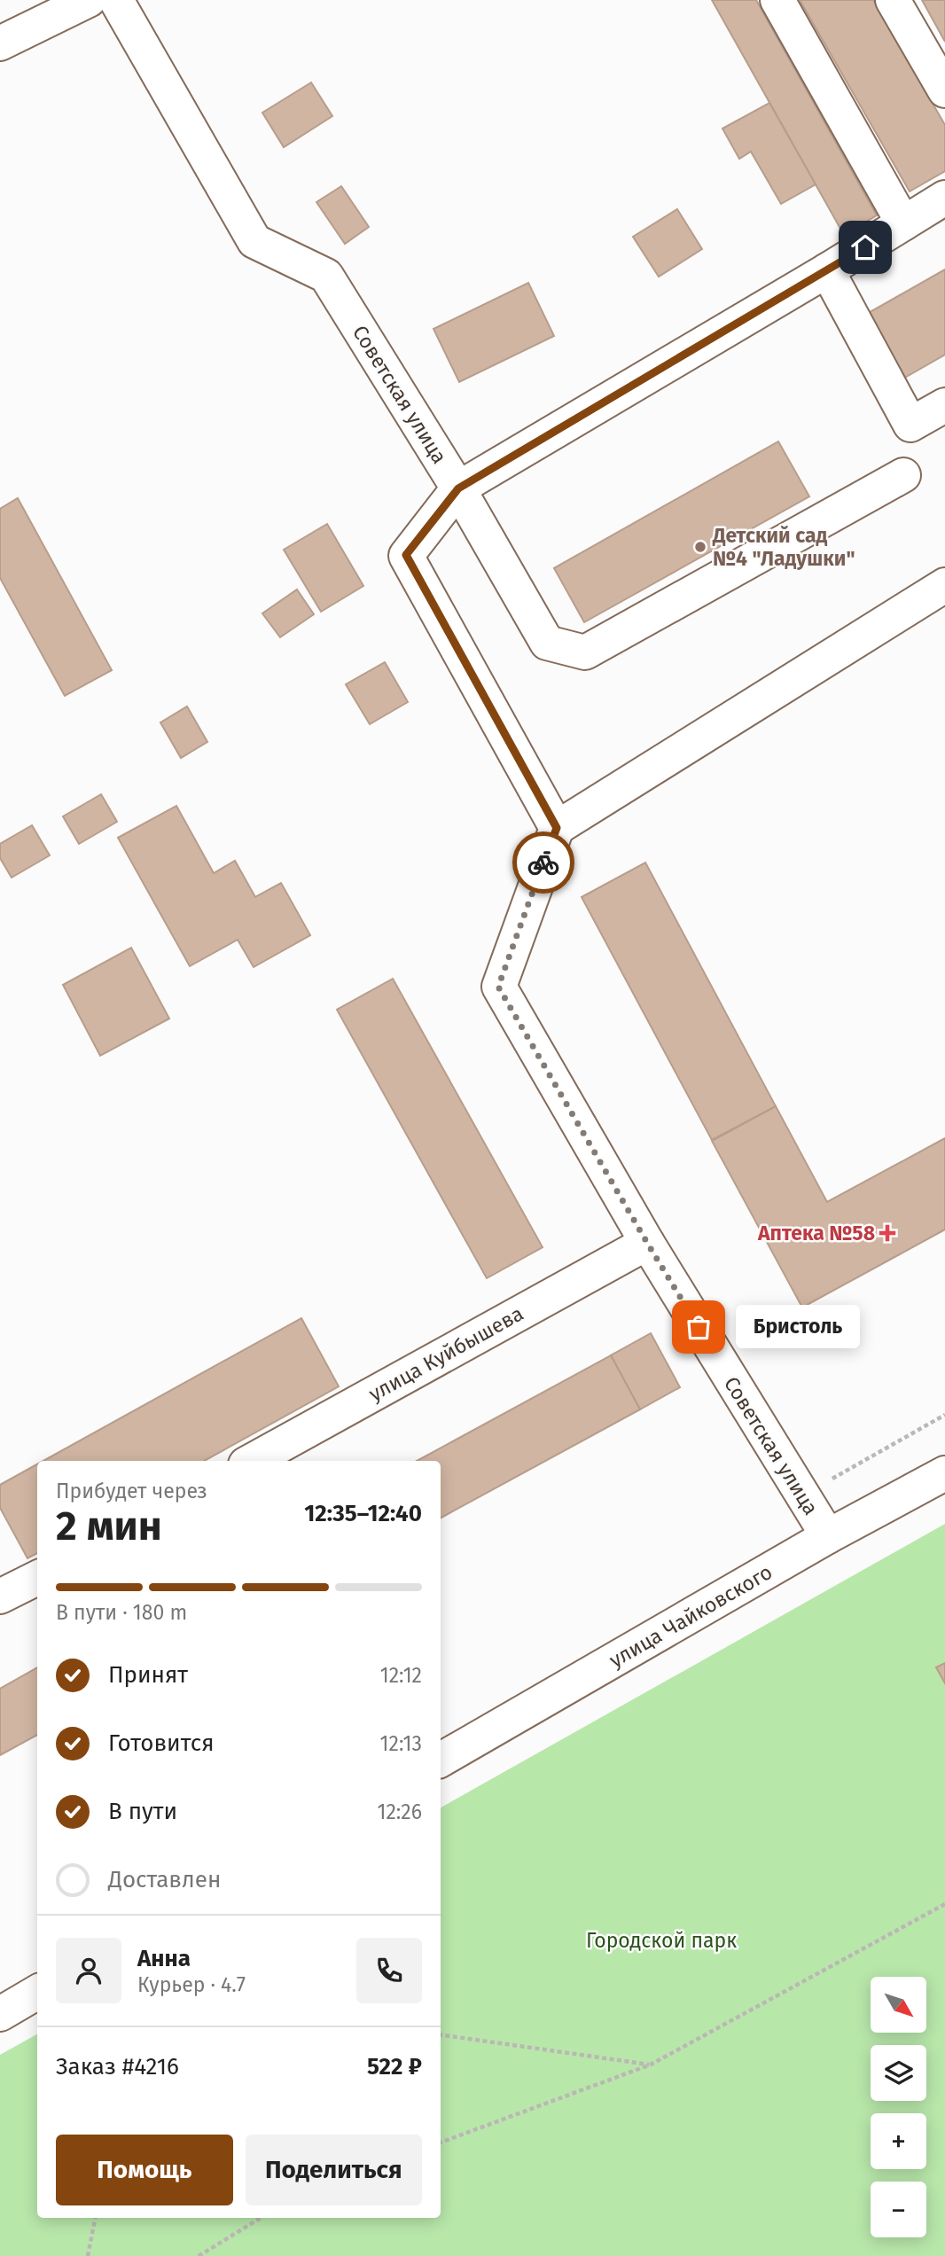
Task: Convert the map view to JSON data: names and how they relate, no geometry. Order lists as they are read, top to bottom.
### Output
{
  "streets": {
    "street": ["Советская улица", "улица Куйбышева", "улица Чайковского"]
  },
  "crossings": [
    ["Советская улица", "улица Куйбышева"],
    ["Советская улица", "улица Чайковского"]
  ],
  "parks": ["Городской парк"],
  "places": {
    "other": ["Детский сад №4 \"Ладушки\"", "Бристоль"],
    "health": ["Аптека №58"]
  },
  "north": "bottom right",
  "page": {
    "bubble": "Бристоль",
    "heading": ["2 мин", "Прибудет через", "12:35–12:40"],
    "panel": [
      "Анна",
      "Курьер · 4.7",
      "Заказ #4216",
      "522 ₽"
    ],
    "bar": "В пути · 180 m",
    "list": [
      ["Принят", "12:12"],
      ["Готовится", "12:13"],
      ["В пути", "12:26"],
      "Доставлен"
    ],
    "map_buttons": ["+", "−"],
    "buttons": ["Помощь", "Поделиться"]
  }
}
